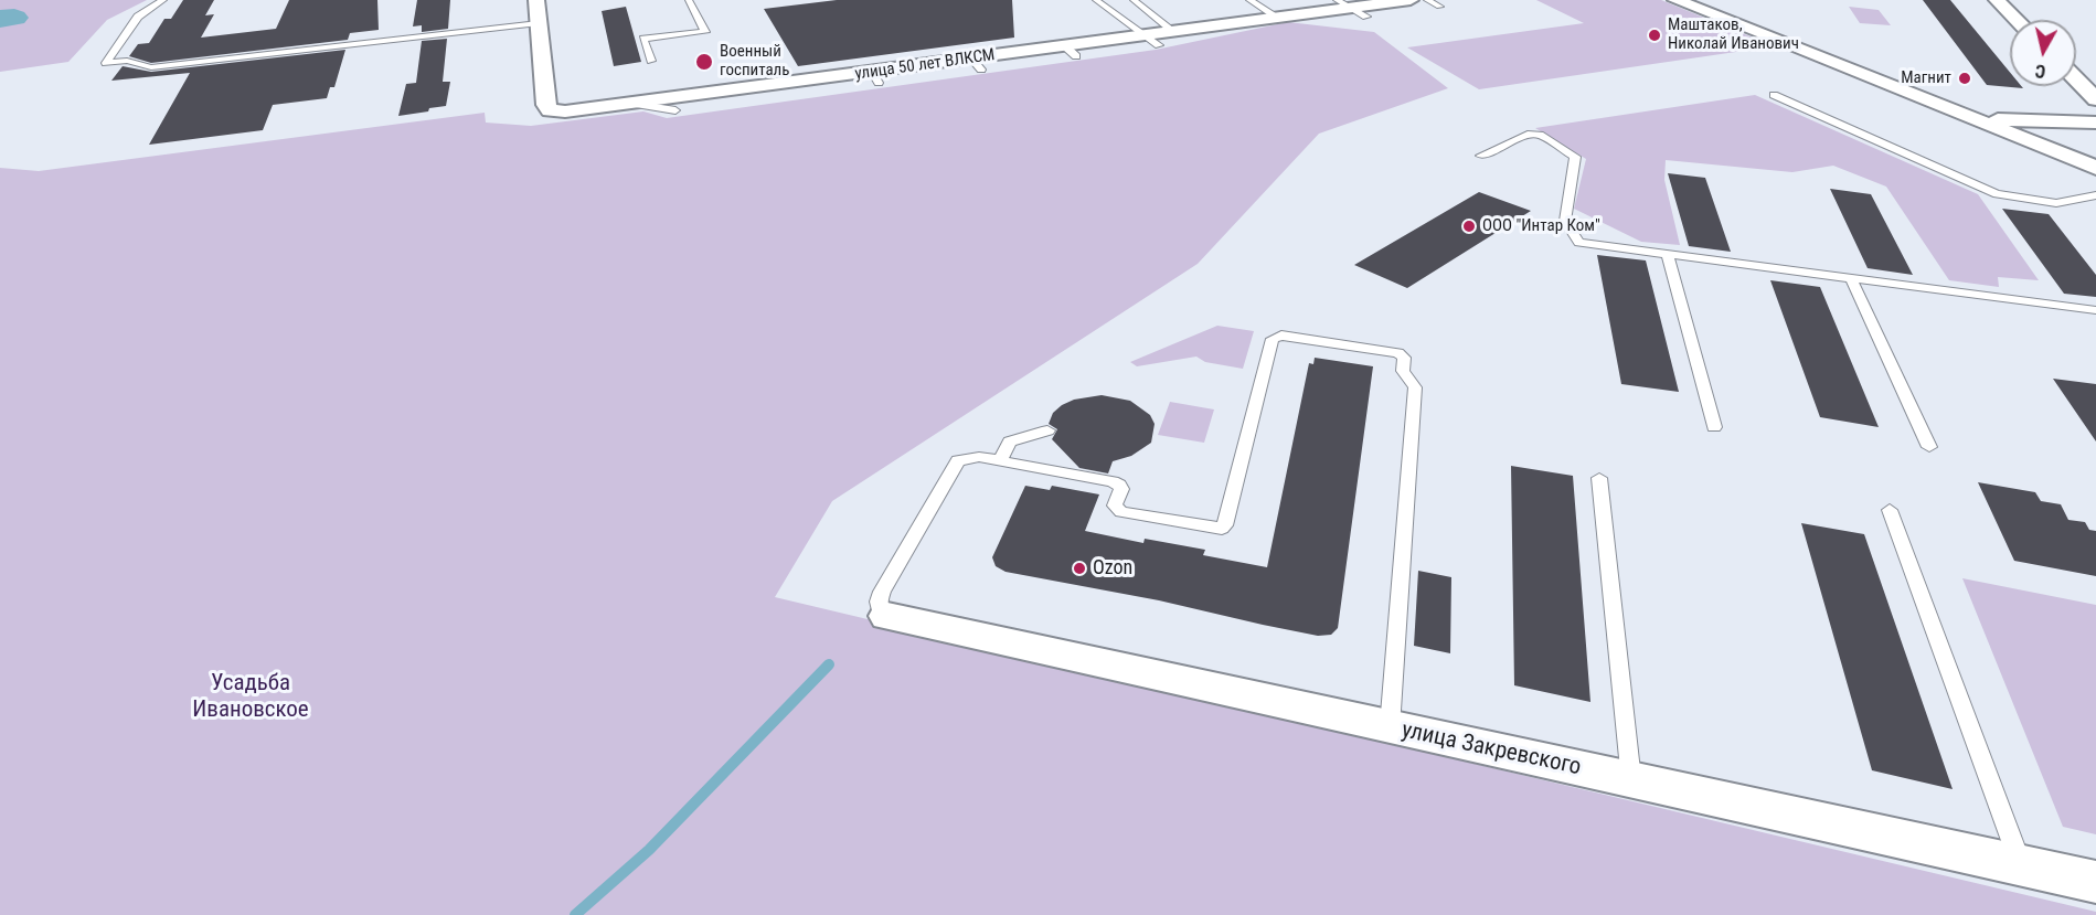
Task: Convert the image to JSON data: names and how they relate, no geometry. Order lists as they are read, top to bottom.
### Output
{
  "streets": {
    "street": ["улица 50 лет ВЛКСМ", "улица Закревского"]
  },
  "parks": ["Усадьба Ивановское"],
  "places": [
    "Маштаков, Николай Иванович",
    "Военный госпиталь",
    "Магнит",
    "ООО \"Интар Ком\"",
    "Ozon"
  ],
  "north": "bottom"
}
